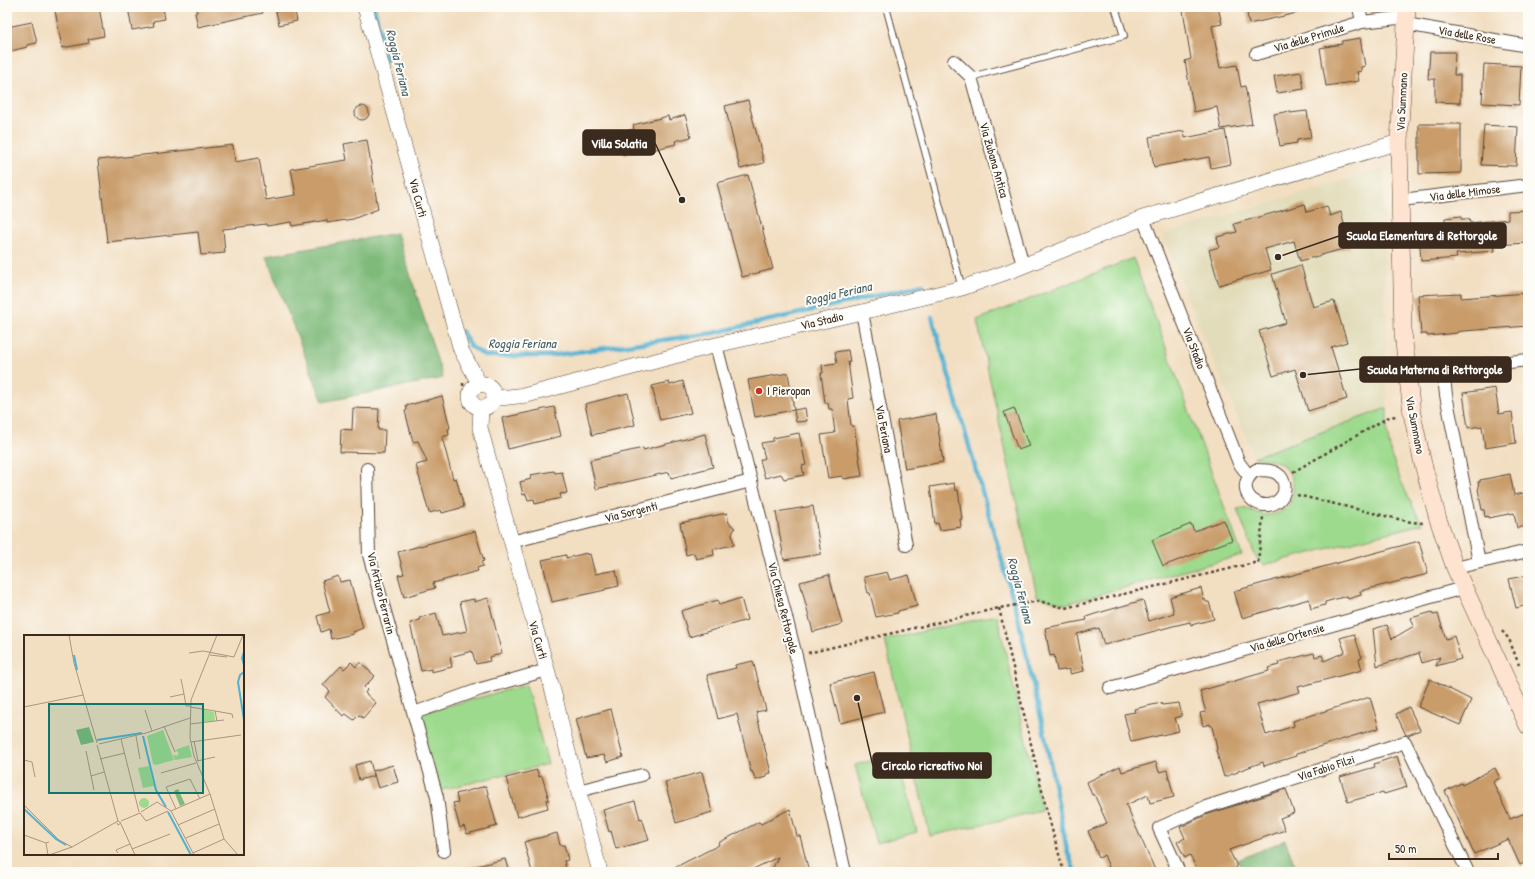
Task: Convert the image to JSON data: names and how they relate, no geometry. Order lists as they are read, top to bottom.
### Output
{
  "streets": {
    "main road": ["Via Summano"],
    "street": [
      "Via delle Rose",
      "Via delle Primule",
      "Via Zubana Antica",
      "Via delle Mimose",
      "Via Curti",
      "Via Stadio",
      "Via Feriana",
      "Via Sorgenti",
      "Via Arturo Ferrarin",
      "Via Chiesa Rettorgole",
      "Via delle Ortensie",
      "Via Fabio Filzi"
    ]
  },
  "crossings": [
    ["Via delle Rose", "Via delle Primule"],
    ["Via delle Rose", "Via Summano"],
    ["Via delle Primule", "Via Summano"],
    ["Via Summano", "Via delle Mimose"],
    ["Via Summano", "Via Stadio"],
    ["Via Summano", "Via delle Ortensie"],
    ["Via Zubana Antica", "Via Stadio"],
    ["Via Curti", "Via Stadio"],
    ["Via Curti", "Via Sorgenti"],
    ["Via Stadio", "Via Feriana"],
    ["Via Stadio", "Via Chiesa Rettorgole"],
    ["Via Sorgenti", "Via Chiesa Rettorgole"]
  ],
  "water": ["Roggia Feriana"],
  "places": [
    "Villa Solatia",
    "Scuola Elementare di Rettorgole",
    "Scuola Materna di Rettorgole",
    "I Pieropan",
    "Circolo ricreativo Noi"
  ],
  "scale_bar": "50 m"
}
